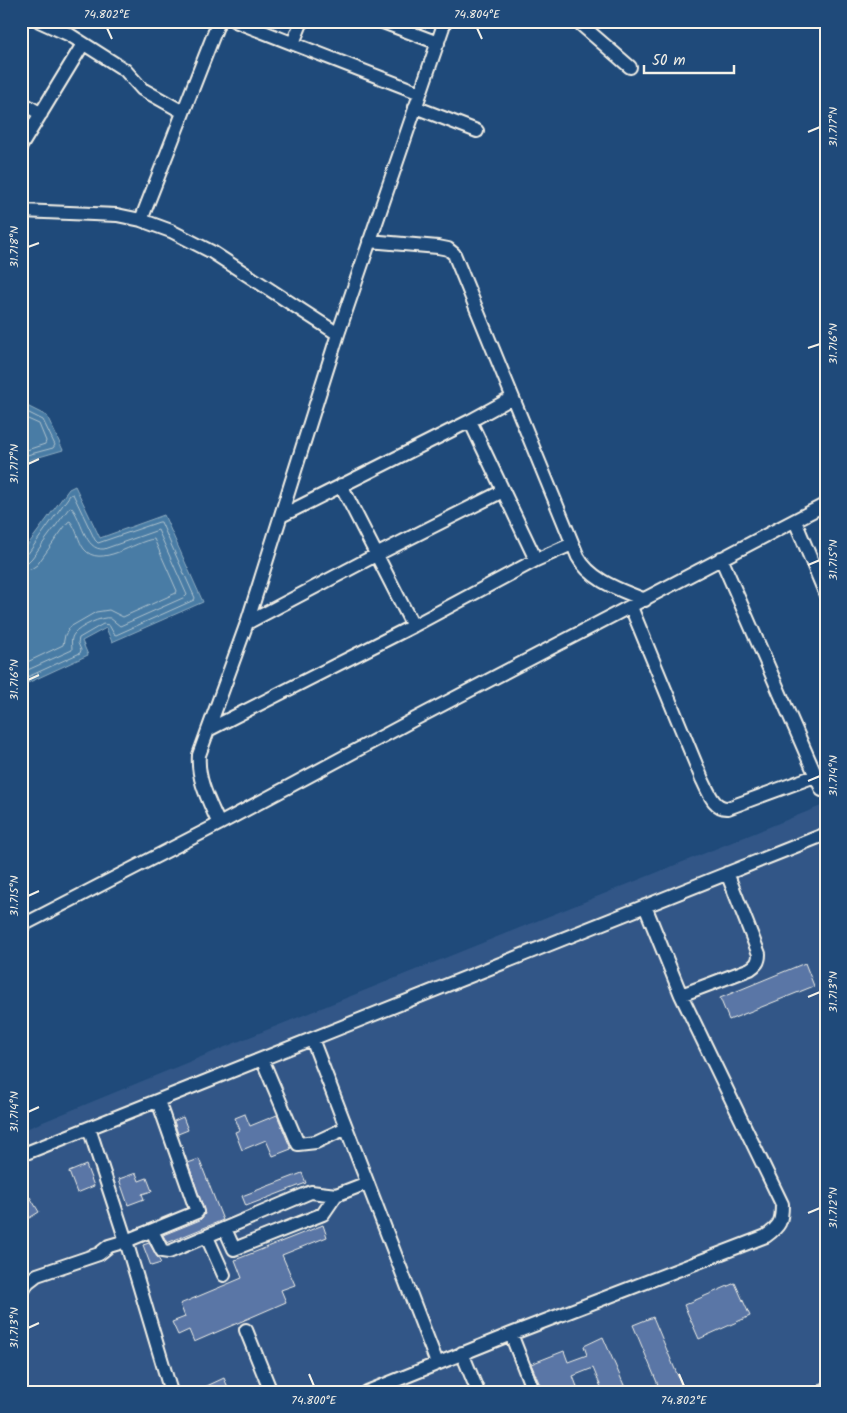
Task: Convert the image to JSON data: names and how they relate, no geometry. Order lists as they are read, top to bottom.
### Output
{
  "scale_bar": "50 m",
  "coordinates": [
    "74.802°E",
    "74.804°E",
    "31.717°N",
    "31.718°N",
    "31.716°N",
    "31.715°N",
    "31.714°N",
    "31.713°N",
    "31.712°N",
    "74.800°E"
  ]
}
